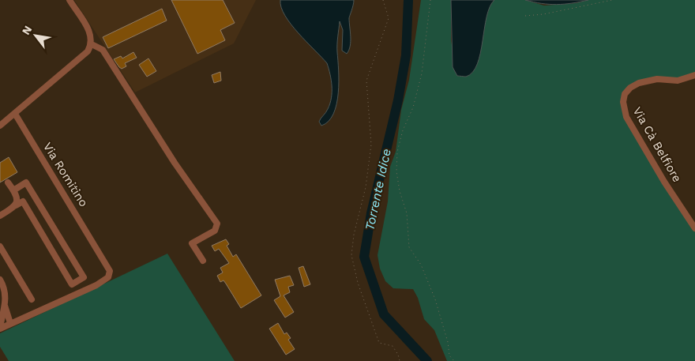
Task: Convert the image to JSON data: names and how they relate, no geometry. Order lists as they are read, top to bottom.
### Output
{
  "streets": {
    "street": ["Via Cà Belfiore", "Via Romitino"]
  },
  "water": ["Torrente Idice"],
  "north": "top left"
}
